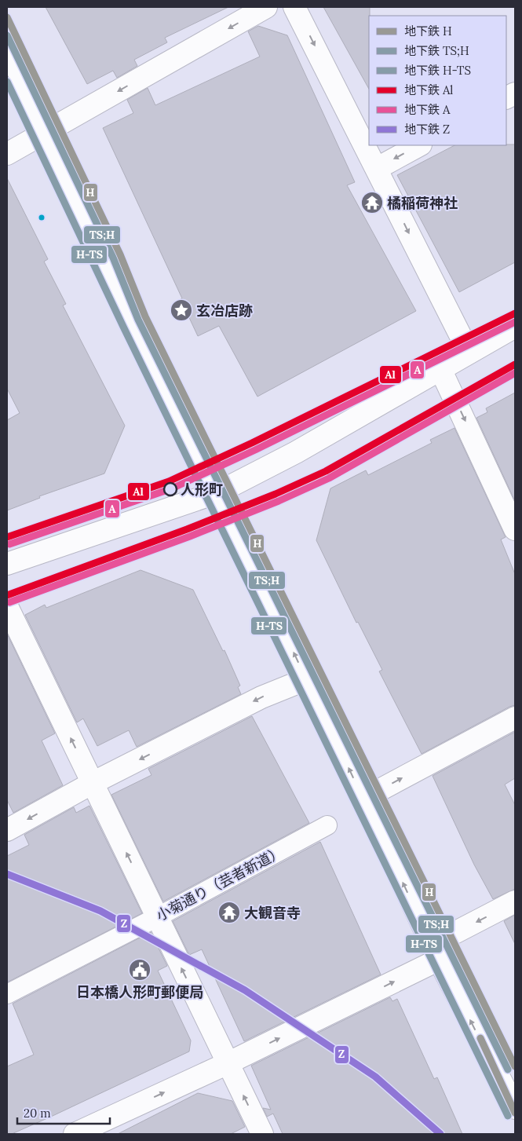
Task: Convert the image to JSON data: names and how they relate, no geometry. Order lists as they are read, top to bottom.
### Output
{
  "streets": {
    "street": ["小菊通り（芸者新道）"]
  },
  "places": {
    "temple": ["橘稲荷神社", "大観音寺"],
    "place": ["玄冶店跡"],
    "other": ["人形町"],
    "public building": ["日本橋人形町郵便局"]
  },
  "lines": [
    "metro line H",
    "metro line TS;H",
    "metro line H-TS",
    "metro line Al",
    "metro line A",
    "metro line Z"
  ],
  "legend": [
    "地下鉄 H",
    "地下鉄 TS;H",
    "地下鉄 H-TS",
    "地下鉄 Al",
    "地下鉄 A",
    "地下鉄 Z"
  ],
  "scale_bar": "20 m"
}
